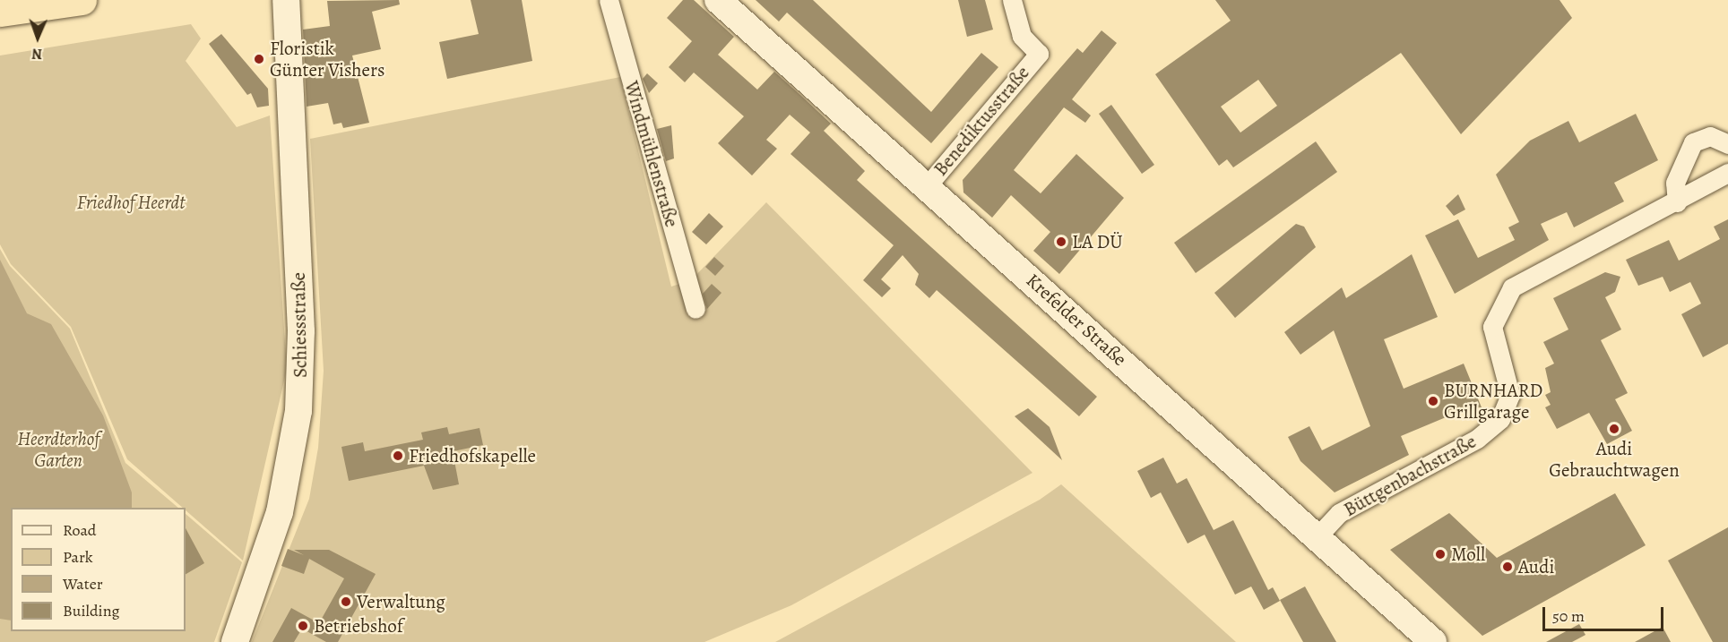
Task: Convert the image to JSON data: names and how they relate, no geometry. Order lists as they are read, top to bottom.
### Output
{
  "streets": {
    "main road": ["Krefelder Straße", "Schiessstraße"],
    "street": ["Benediktusstraße", "Windmühlenstraße", "Büttgenbachstraße"]
  },
  "crossings": [
    ["Benediktusstraße", "Krefelder Straße"],
    ["Krefelder Straße", "Büttgenbachstraße"]
  ],
  "parks": ["Friedhof Heerdt", "Heerdterhof Garten"],
  "places": [
    "Floristik Günter Vishers",
    "LA DÜ",
    "BURNHARD Grillgarage",
    "Audi Gebrauchtwagen",
    "Friedhofskapelle",
    "Moll",
    "Audi",
    "Verwaltung",
    "Betriebshof"
  ],
  "legend": [
    "Road",
    "Park",
    "Water",
    "Building"
  ],
  "scale_bar": "50 m",
  "north": "bottom"
}
